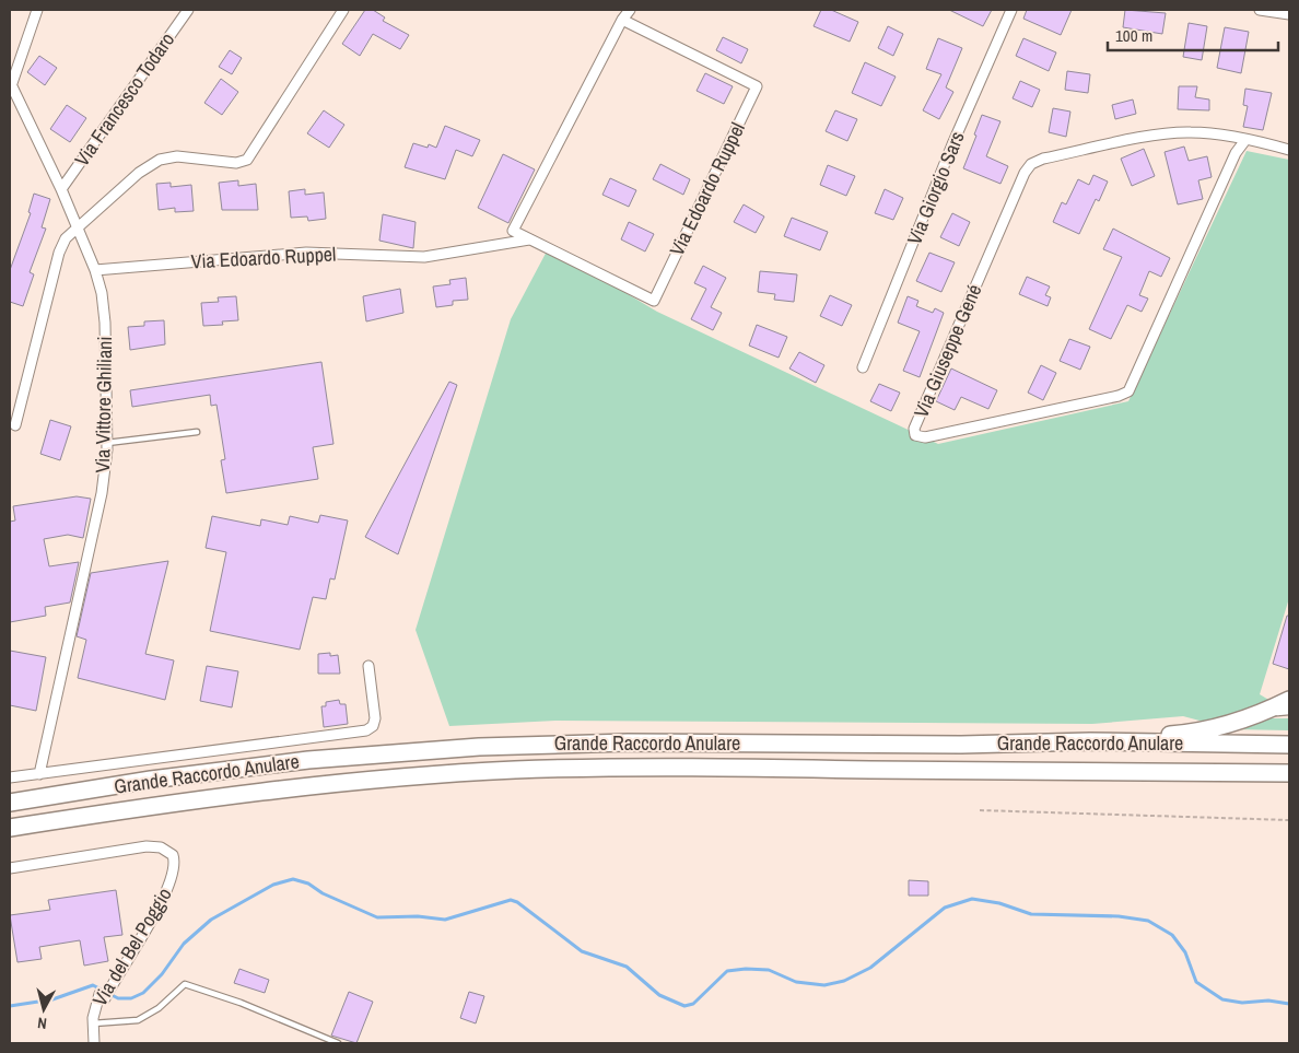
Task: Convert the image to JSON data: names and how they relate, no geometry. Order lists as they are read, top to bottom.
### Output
{
  "streets": {
    "highway": ["Grande Raccordo Anulare"],
    "street": [
      "Via Francesco Todaro",
      "Via Giorgio Sars",
      "Via Edoardo Ruppel",
      "Via Giuseppe Gené",
      "Via Vittore Ghiliani",
      "Via del Bel Poggio"
    ]
  },
  "crossings": [
    ["Via Francesco Todaro", "Via Vittore Ghiliani"],
    ["Via Edoardo Ruppel", "Via Vittore Ghiliani"]
  ],
  "scale_bar": "100 m",
  "north": "bottom"
}
